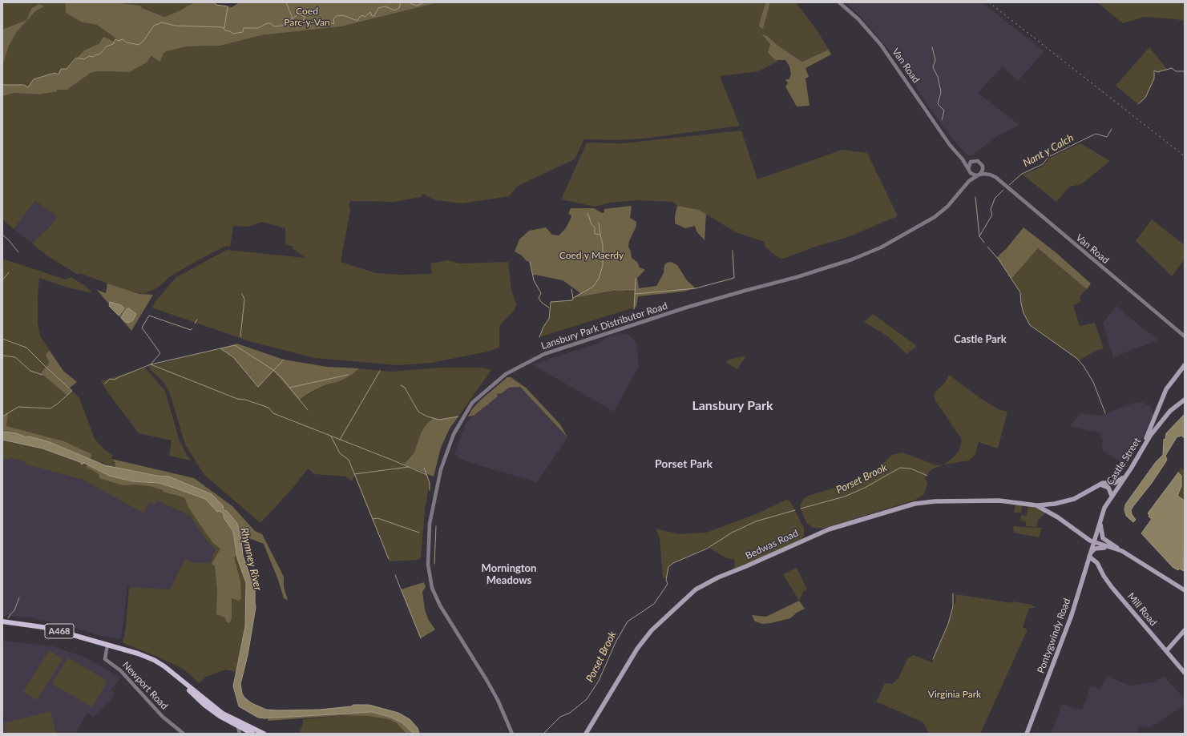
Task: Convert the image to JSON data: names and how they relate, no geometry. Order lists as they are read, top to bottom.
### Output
{
  "streets": {
    "main road": [
      "Castle Street",
      "Bedwas Road",
      "Mill Road",
      "A468",
      "Pontygwindy Road",
      "Newport Road"
    ],
    "street": ["Van Road", "Lansbury Park Distributor Road"]
  },
  "crossings": [
    ["Van Road", "Lansbury Park Distributor Road"],
    ["Castle Street", "Pontygwindy Road"],
    ["Mill Road", "Pontygwindy Road"]
  ],
  "districts": [
    "Castle Park",
    "Lansbury Park",
    "Porset Park",
    "Mornington Meadows"
  ],
  "water": ["Nant y Calch", "Porset Brook", "Rhymney River"],
  "parks": ["Coed Parc-y-Van", "Coed y Maerdy", "Virginia Park"]
}
